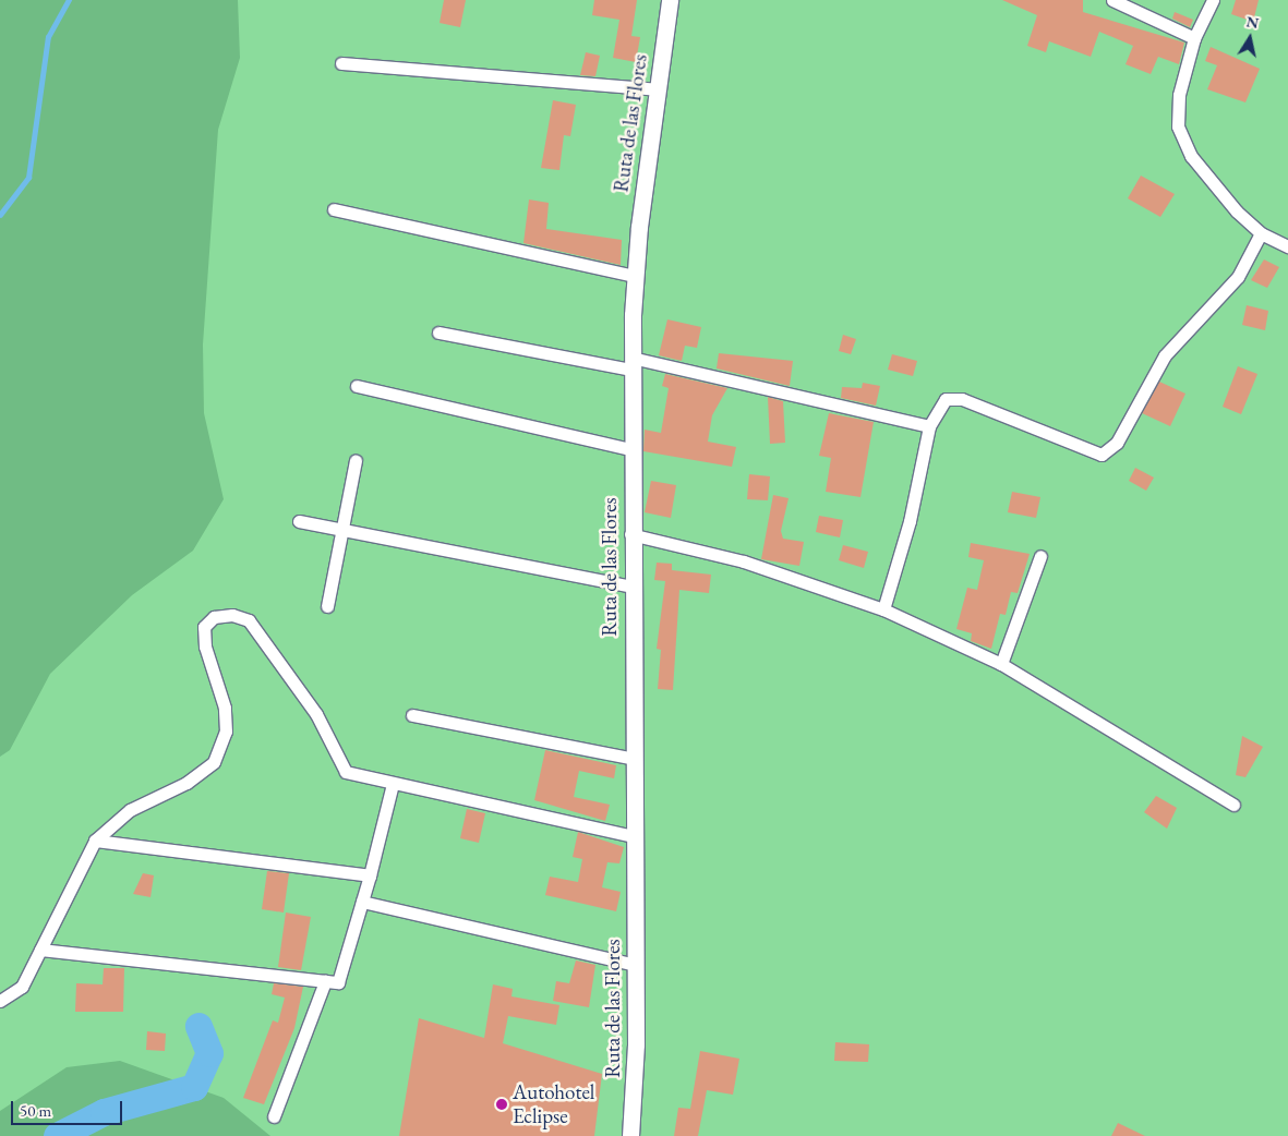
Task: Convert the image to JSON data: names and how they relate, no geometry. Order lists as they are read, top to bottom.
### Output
{
  "streets": {
    "main road": ["Ruta de las Flores"]
  },
  "places": ["Autohotel Eclipse"],
  "scale_bar": "50 m",
  "north": "top"
}
